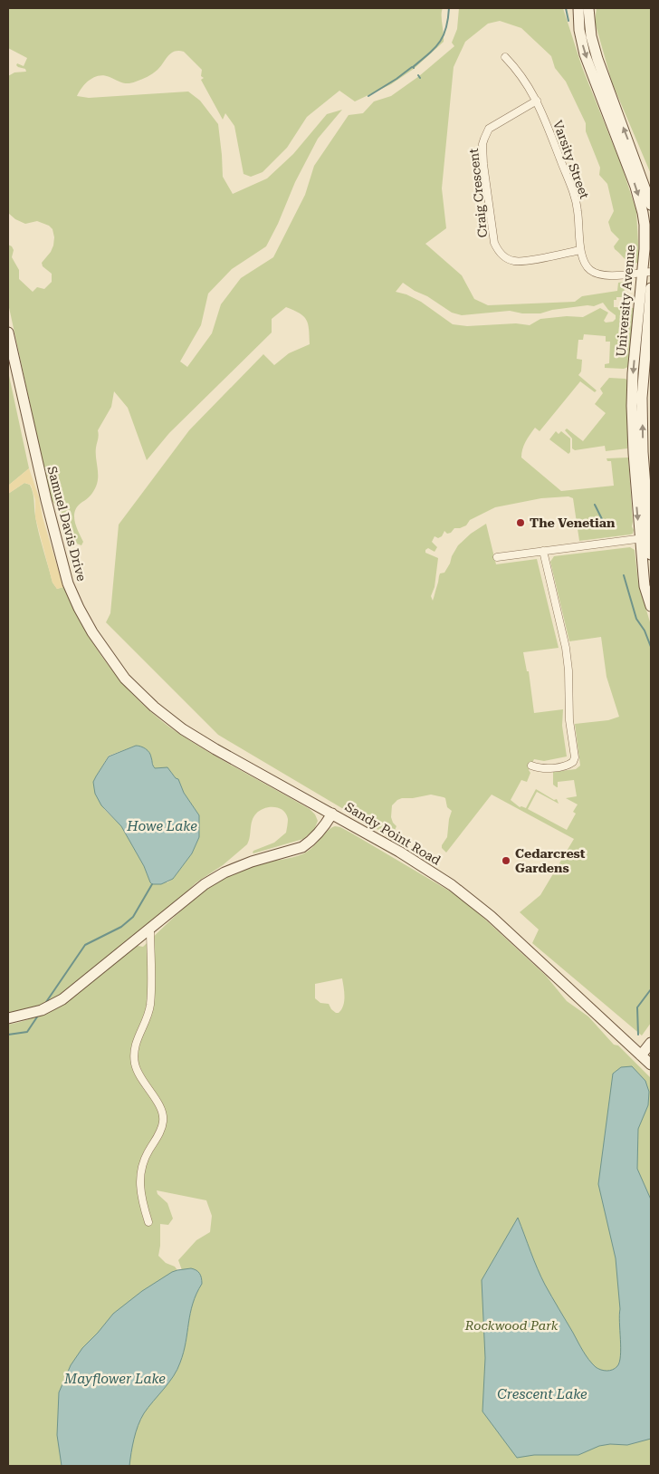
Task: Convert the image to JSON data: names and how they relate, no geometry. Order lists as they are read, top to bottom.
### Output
{
  "streets": {
    "main road": ["University Avenue", "Samuel Davis Drive", "Sandy Point Road"],
    "street": ["Varsity Street", "Craig Crescent"]
  },
  "crossings": [
    ["Varsity Street", "Craig Crescent"],
    ["Varsity Street", "University Avenue"],
    ["Samuel Davis Drive", "Sandy Point Road"]
  ],
  "water": ["Howe Lake", "Mayflower Lake", "Crescent Lake"],
  "parks": ["Rockwood Park"],
  "places": ["The Venetian", "Cedarcrest Gardens"]
}
